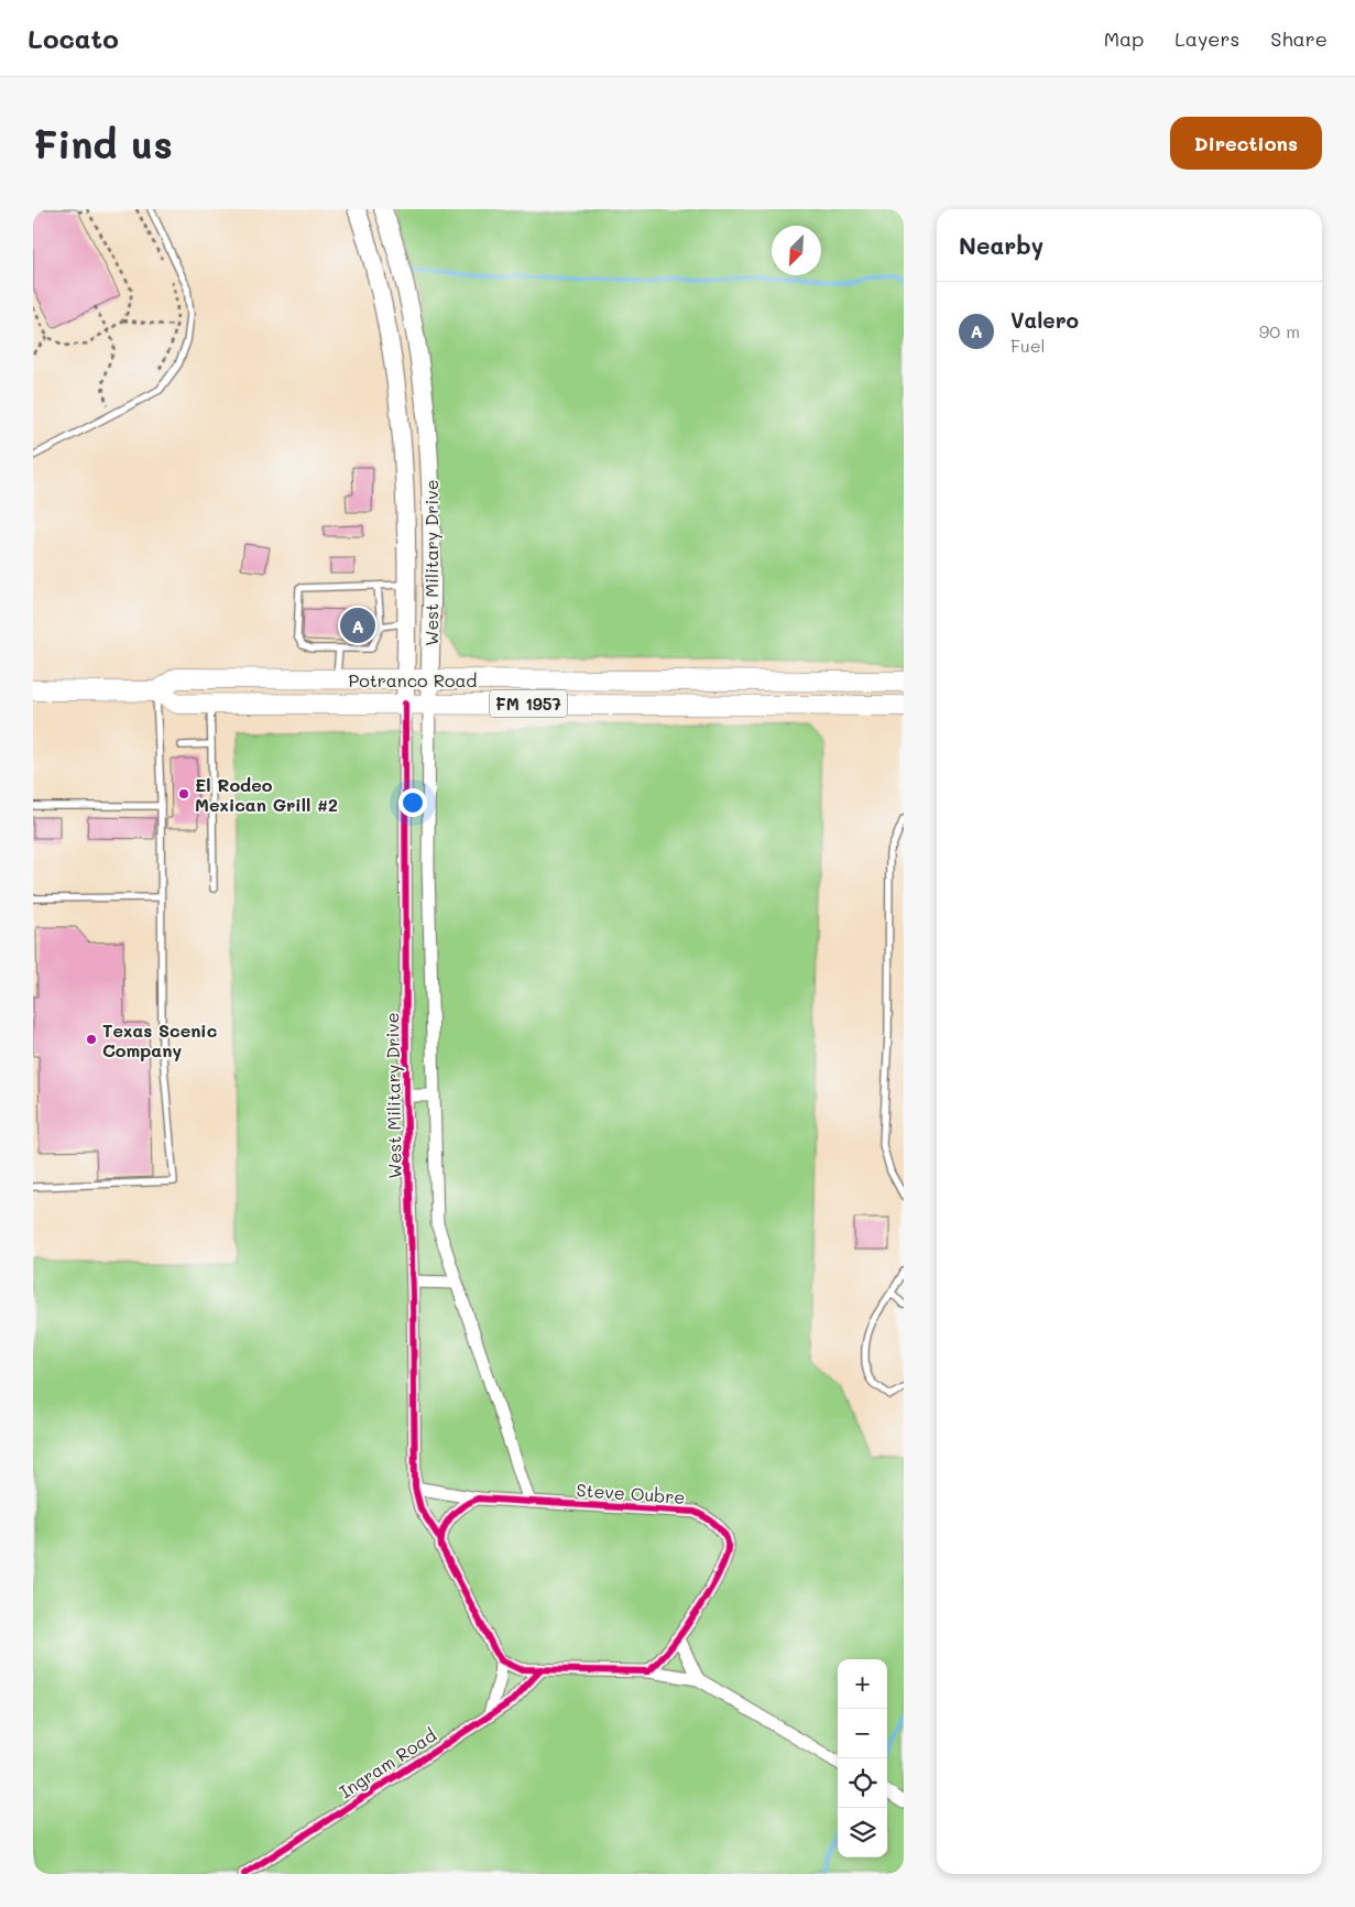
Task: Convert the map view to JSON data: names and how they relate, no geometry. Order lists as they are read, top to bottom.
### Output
{
  "streets": {
    "main road": ["West Military Drive", "Potranco Road", "FM 1957"],
    "street": ["Steve Oubre", "Ingram Road"]
  },
  "crossings": [
    ["West Military Drive", "Potranco Road"],
    ["West Military Drive", "Steve Oubre"]
  ],
  "places": ["El Rodeo Mexican Grill #2", "Texas Scenic Company"],
  "north": "bottom left",
  "page": {
    "header": "Locato",
    "nav": ["Map", "Layers", "Share"],
    "buttons": "Directions",
    "title": "Find us",
    "heading": "Nearby",
    "list": [
      {
        "mark": "A",
        "name": "Valero",
        "note": "Fuel",
        "value": "90 m"
      }
    ],
    "pins": "A",
    "map_buttons": ["+", "−"]
  }
}
